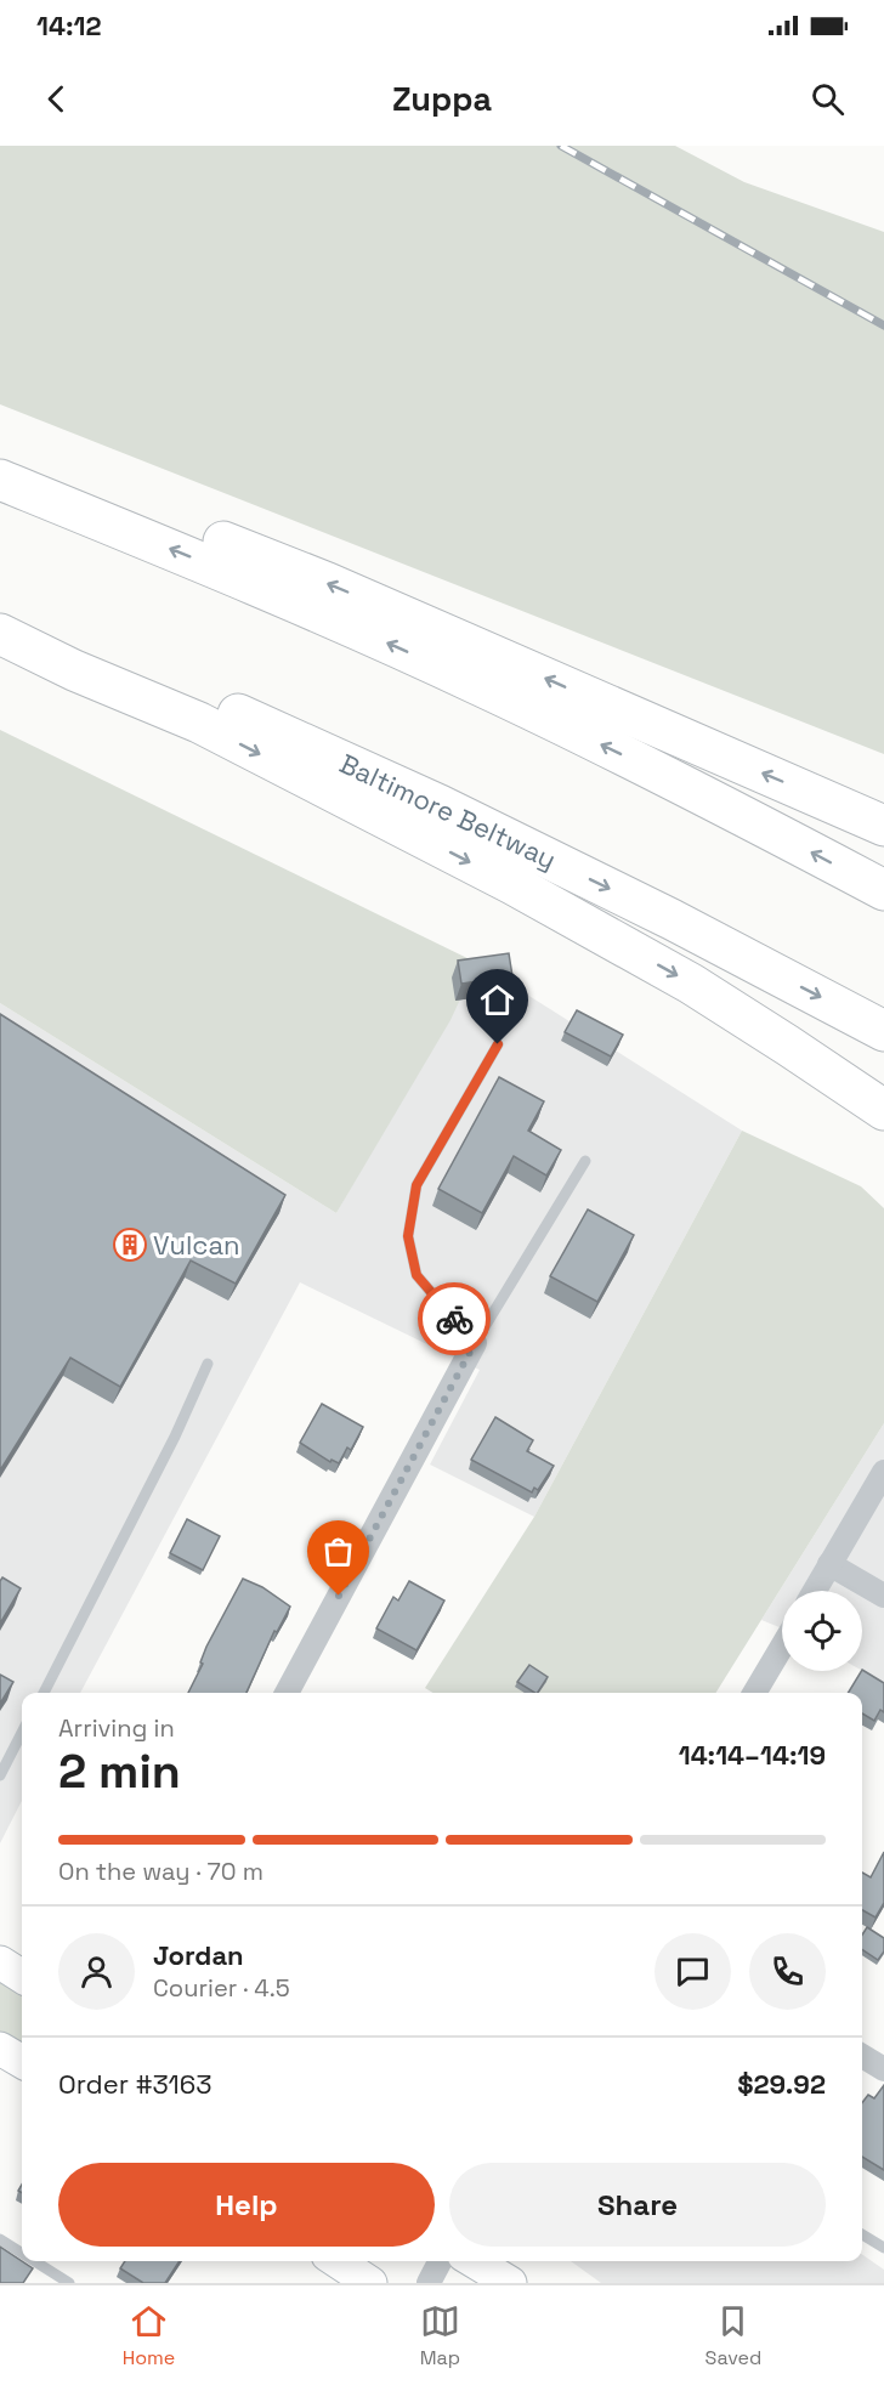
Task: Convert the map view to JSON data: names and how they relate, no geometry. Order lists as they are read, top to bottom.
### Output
{
  "streets": {
    "highway": ["Baltimore Beltway"]
  },
  "places": {
    "building": ["Vulcan"]
  },
  "page": {
    "status": "14:12",
    "header": "Zuppa",
    "heading": ["2 min", "Arriving in", "14:14–14:19"],
    "panel": [
      "Jordan",
      "Courier · 4.5",
      "Order #3163",
      "$29.92"
    ],
    "bar": "On the way · 70 m",
    "buttons": ["Help", "Share"],
    "tabs": ["Home", "Map", "Saved"]
  }
}
